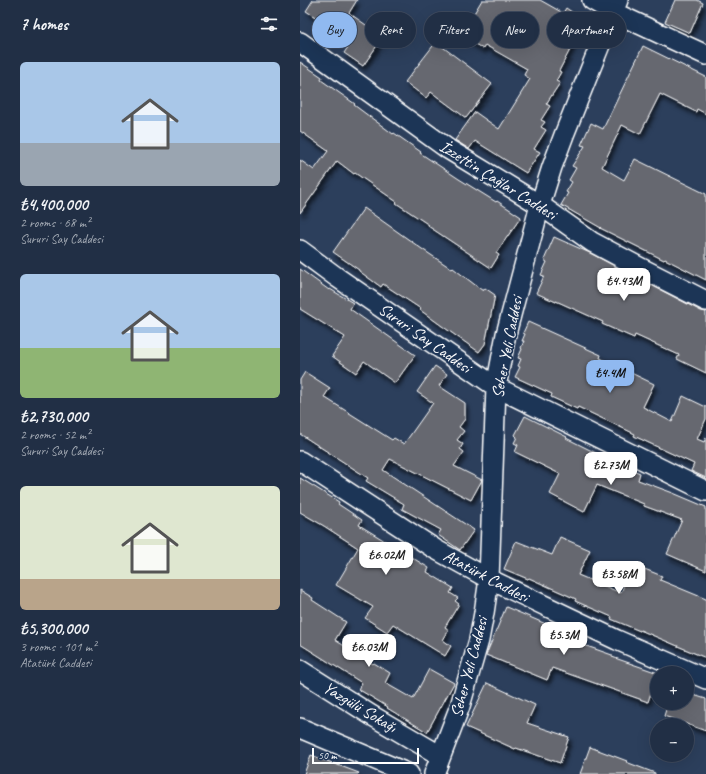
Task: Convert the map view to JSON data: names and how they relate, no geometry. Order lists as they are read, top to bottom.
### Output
{
  "streets": {
    "street": [
      "İzzettin Çağlar Caddesi",
      "Sururi Say Caddesi",
      "Seher Yeli Caddesi",
      "Atatürk Caddesi",
      "Yazgülü Sokağı"
    ]
  },
  "crossings": [
    ["İzzettin Çağlar Caddesi", "Seher Yeli Caddesi"],
    ["Sururi Say Caddesi", "Seher Yeli Caddesi"],
    ["Seher Yeli Caddesi", "Atatürk Caddesi"],
    ["Seher Yeli Caddesi", "Yazgülü Sokağı"]
  ],
  "scale_bar": "50 m",
  "page": {
    "heading": "7 homes",
    "chip": [
      "Buy",
      "Rent",
      "Filters",
      "New",
      "Apartment"
    ],
    "list": [
      {
        "name": "₺4,400,000",
        "note": "2 rooms · 68 m² · Sururi Say Caddesi"
      },
      {
        "name": "₺2,730,000",
        "note": "2 rooms · 52 m² · Sururi Say Caddesi"
      },
      {
        "name": "₺5,300,000",
        "note": "3 rooms · 101 m² · Atatürk Caddesi"
      }
    ],
    "price": [
      "₺4.43M",
      "₺4.4M",
      "₺2.73M",
      "₺6.02M",
      "₺3.58M",
      "₺5.3M",
      "₺6.03M"
    ],
    "map_buttons": ["+", "−"],
    "scale": "50 m"
  }
}
